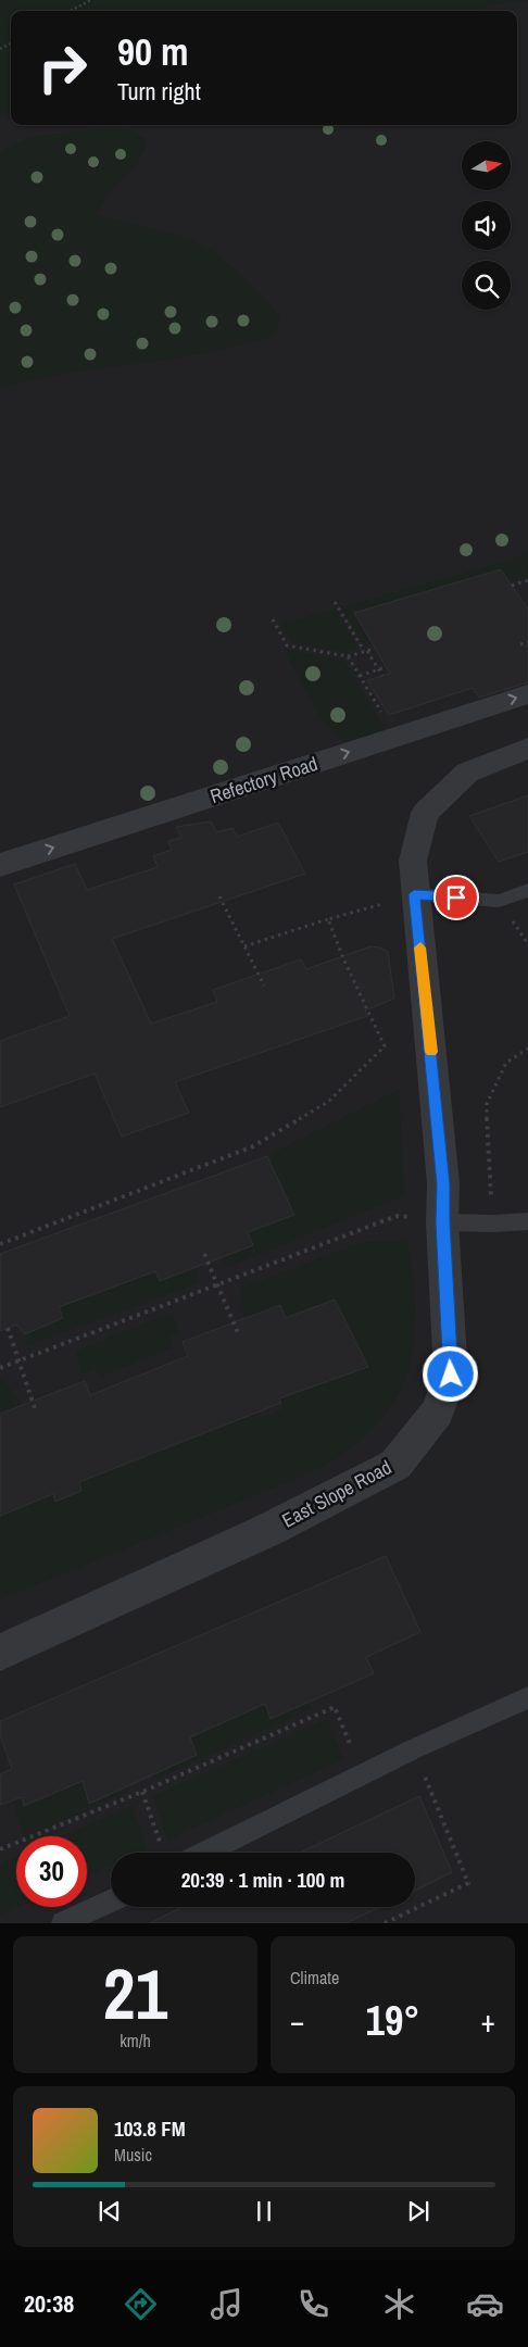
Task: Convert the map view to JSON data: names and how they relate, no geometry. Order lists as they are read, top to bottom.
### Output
{
  "streets": {
    "street": ["Refectory Road", "East Slope Road"]
  },
  "one_way": ["Refectory Road"],
  "north": "right",
  "page": {
    "turn": ["90 m", "Turn right"],
    "limit": "30",
    "trip": "20:39 · 1 min · 100 m",
    "tile": [
      ["21", "km/h"],
      "Climate"
    ],
    "heat": ["−", "19°", "+"],
    "song": ["103.8 FM", "Music"],
    "tabs": "20:38"
  }
}
